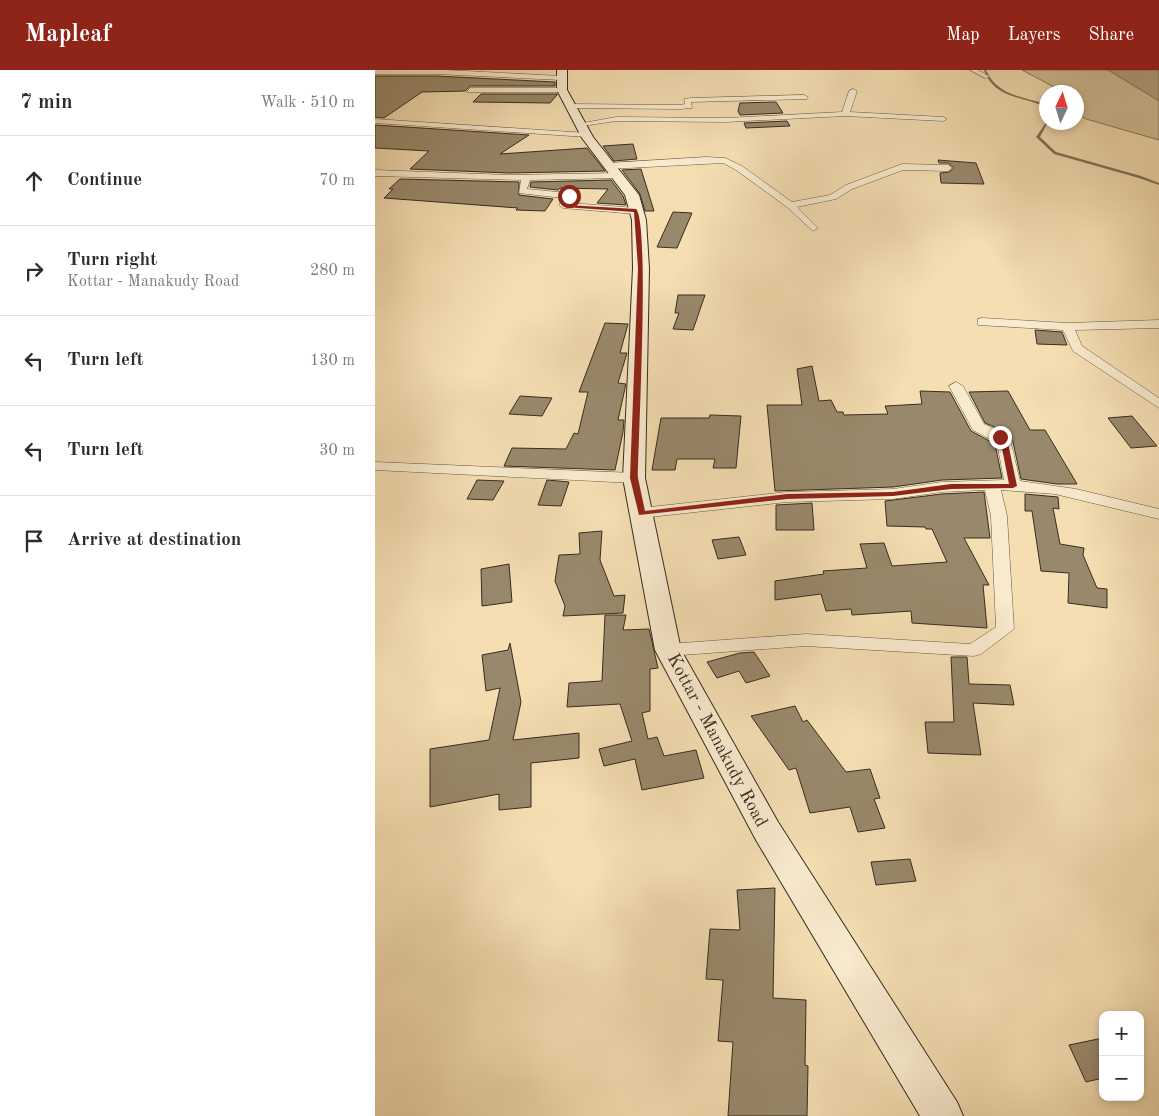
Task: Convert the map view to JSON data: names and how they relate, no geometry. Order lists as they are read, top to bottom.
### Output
{
  "streets": {
    "main road": ["Kottar - Manakudy Road"]
  },
  "north": "top",
  "page": {
    "header": "Mapleaf",
    "nav": ["Map", "Layers", "Share"],
    "heading": ["7 min", "Walk · 510 m"],
    "list": [
      ["Continue", "70 m"],
      ["Turn right", "Kottar - Manakudy Road", "280 m"],
      ["Turn left", "130 m"],
      ["Turn left", "30 m"],
      "Arrive at destination"
    ],
    "map_buttons": ["+", "−"]
  }
}
